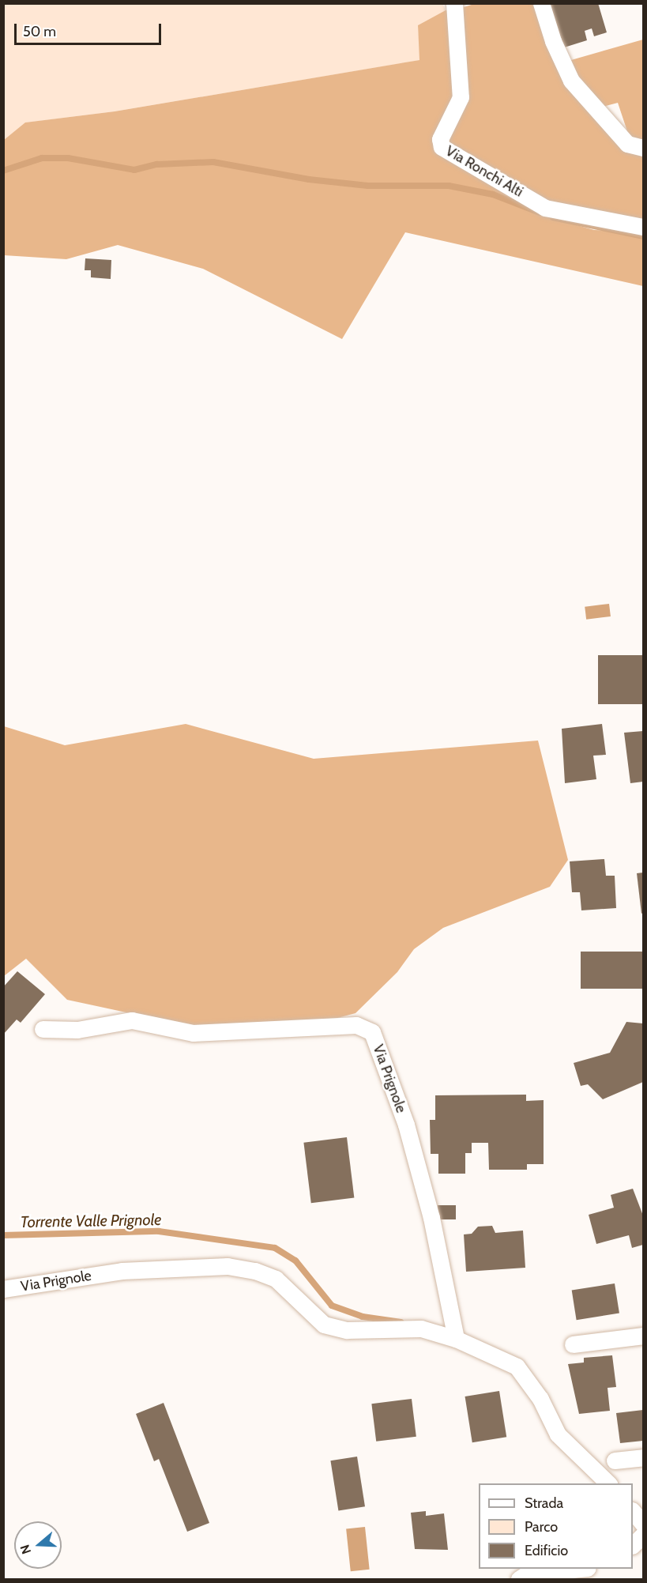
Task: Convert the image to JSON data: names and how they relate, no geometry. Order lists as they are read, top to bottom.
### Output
{
  "streets": {
    "street": ["Via Ronchi Alti", "Via Prignole"]
  },
  "water": ["Torrente Valle Prignole"],
  "legend": ["Strada", "Parco", "Edificio"],
  "scale_bar": "50 m",
  "north": "left"
}
